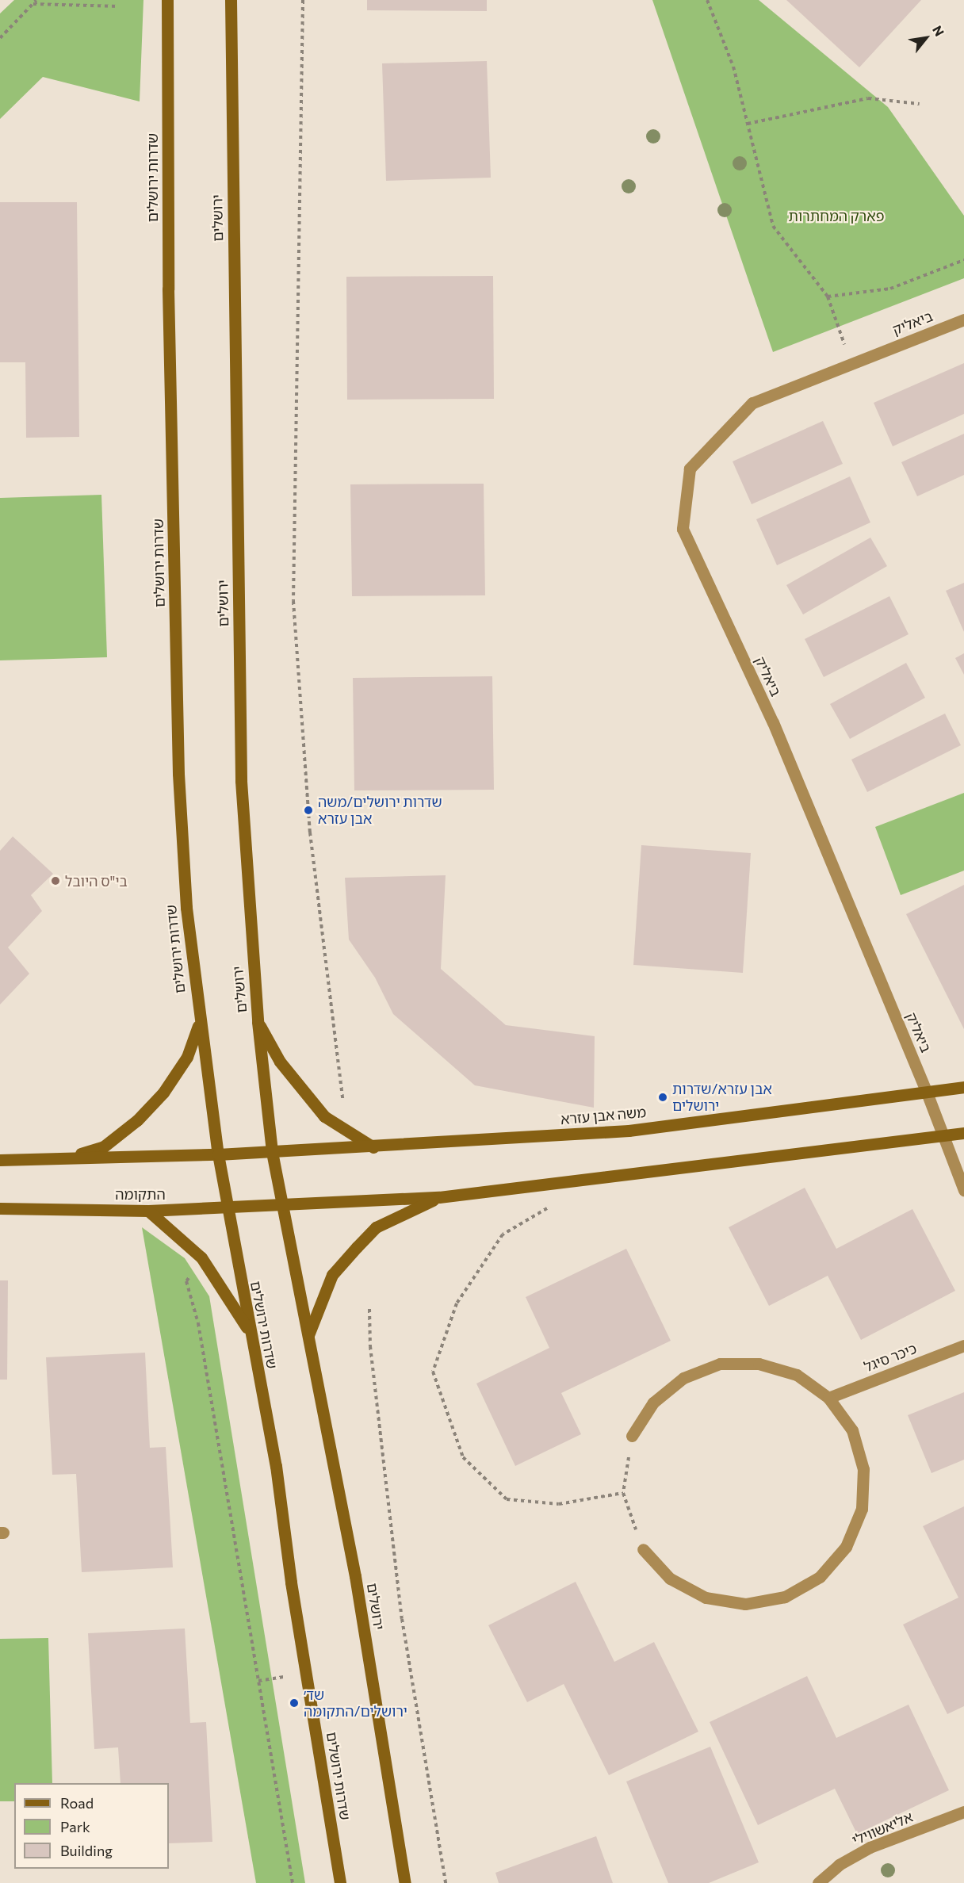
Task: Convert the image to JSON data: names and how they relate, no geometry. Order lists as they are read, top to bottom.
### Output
{
  "streets": {
    "main road": [
      "שדרות ירושלים",
      "ירושלים",
      "משה אבן עזרא",
      "התקומה"
    ],
    "street": ["ביאליק", "כיכר סיגל", "אליאשווילי"]
  },
  "crossings": [
    ["שדרות ירושלים", "התקומה"],
    ["ירושלים", "משה אבן עזרא"],
    ["ירושלים", "התקומה"],
    ["ביאליק", "משה אבן עזרא"]
  ],
  "parks": ["פארק המחתרות"],
  "places": [
    "שדרות ירושלים/משה אבן עזרא",
    "בי\"ס היובל",
    "אבן עזרא/שדרות ירושלים",
    "שד׳ ירושלים/התקומה"
  ],
  "legend": ["Road", "Park", "Building"],
  "north": "top right"
}
